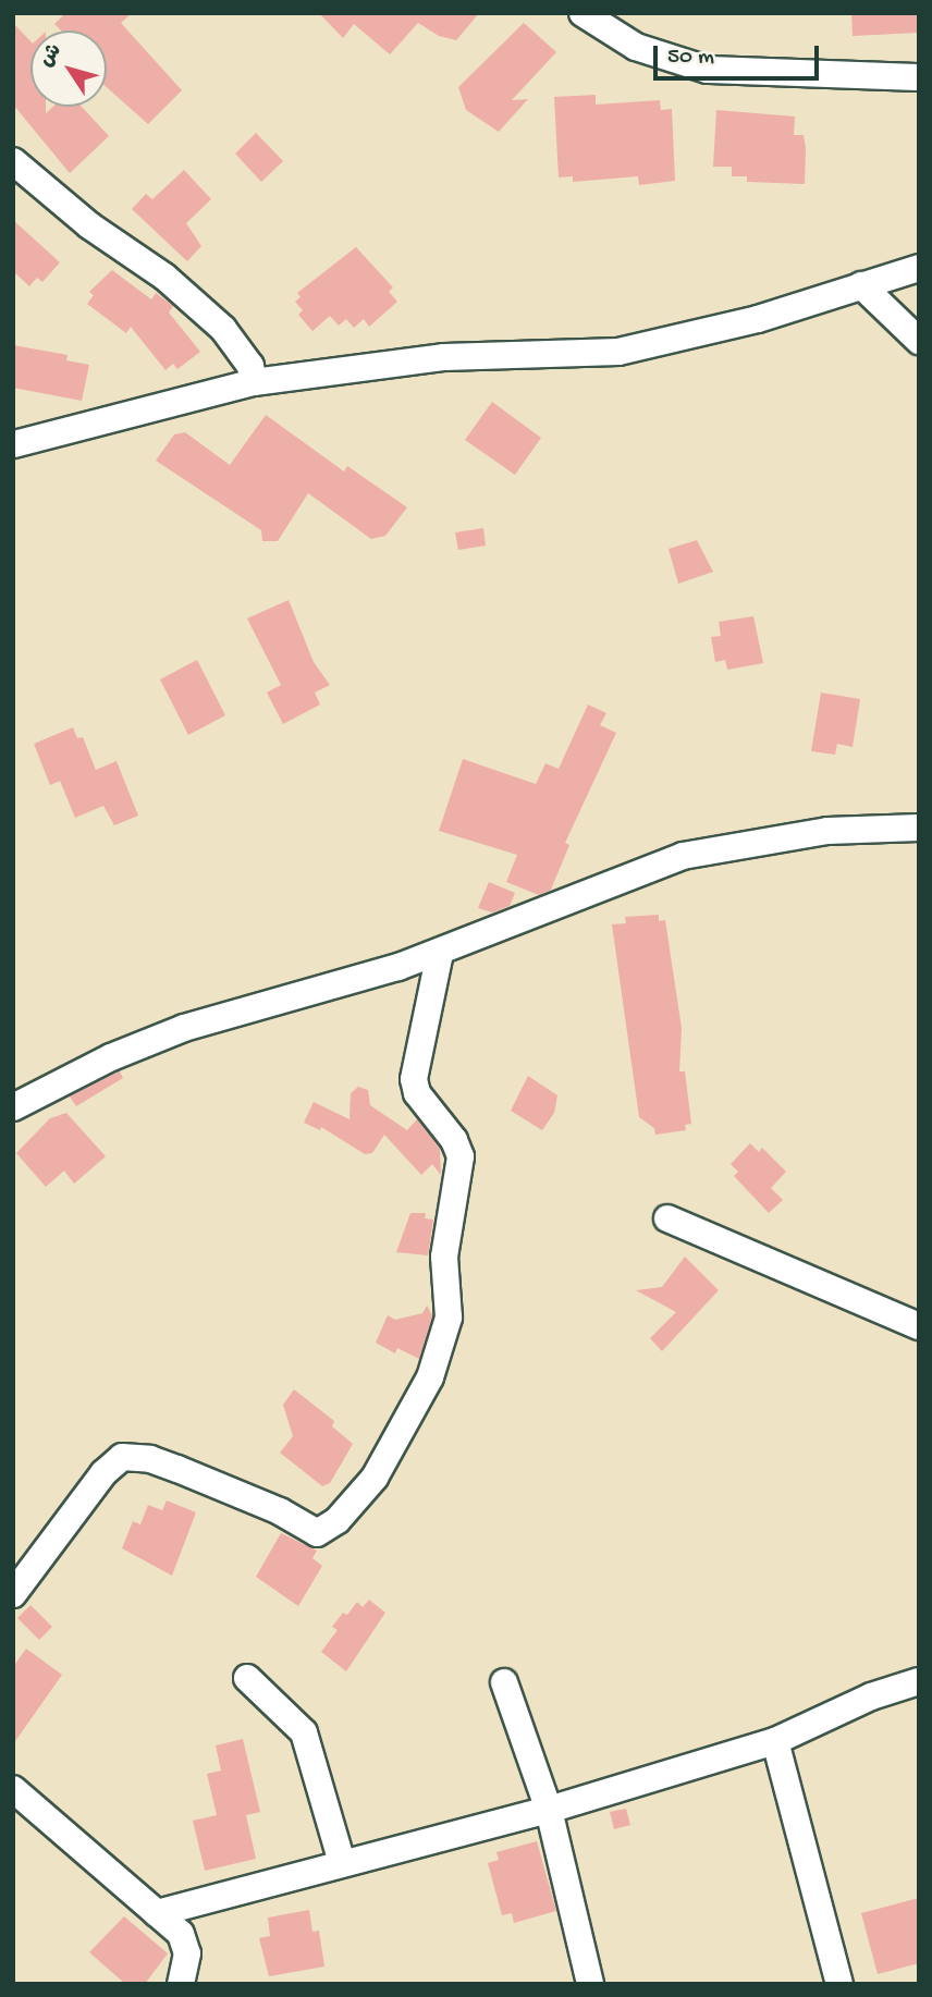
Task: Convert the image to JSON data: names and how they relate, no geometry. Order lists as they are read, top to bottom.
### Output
{
  "scale_bar": "50 m",
  "north": "top left"
}
